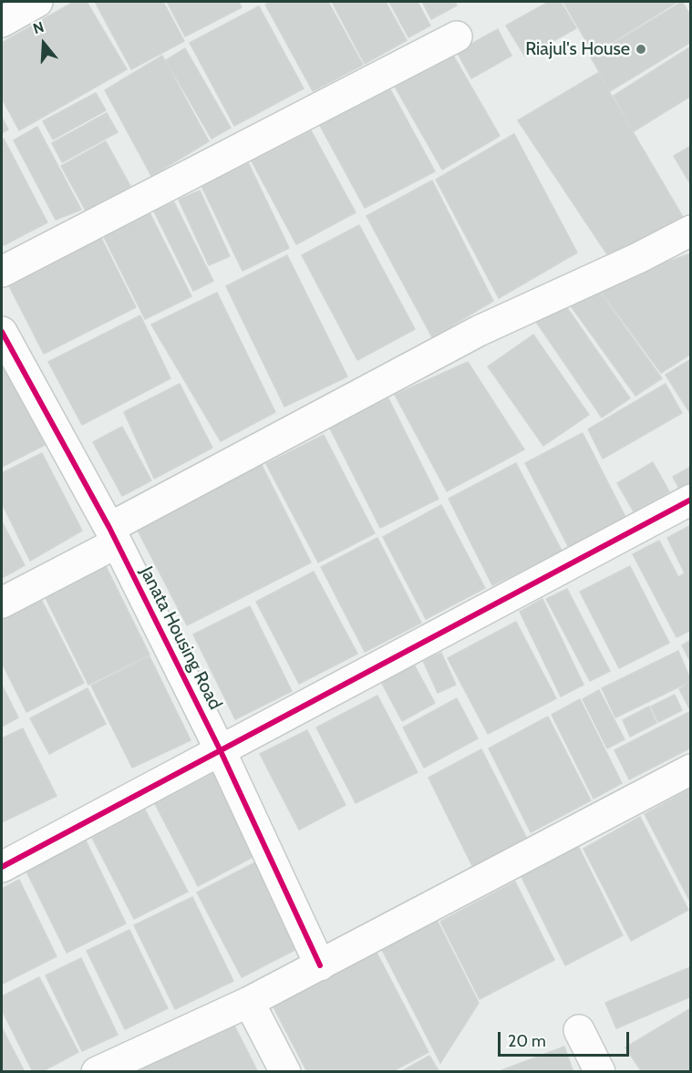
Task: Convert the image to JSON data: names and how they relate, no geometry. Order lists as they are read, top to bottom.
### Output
{
  "streets": {
    "street": ["Janata Housing Road"]
  },
  "places": ["Riajul's House"],
  "scale_bar": "20 m",
  "north": "top"
}
